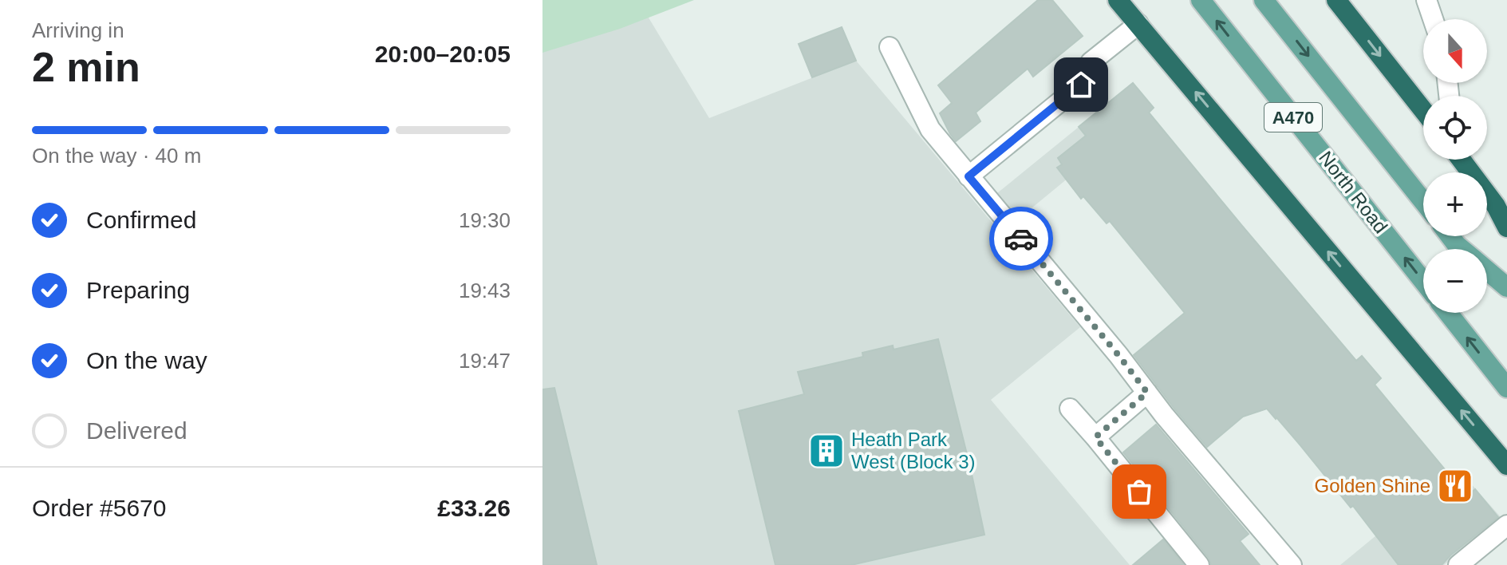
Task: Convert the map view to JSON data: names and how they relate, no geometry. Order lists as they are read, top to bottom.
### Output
{
  "streets": {
    "main road": ["A470", "North Road"]
  },
  "places": {
    "building": ["Heath Park West (Block 3)"],
    "restaurant": ["Golden Shine"]
  },
  "north": "bottom",
  "page": {
    "heading": ["2 min", "Arriving in", "20:00–20:05"],
    "panel": ["Order #5670", "£33.26"],
    "map_buttons": ["+", "−"],
    "bar": "On the way · 40 m",
    "list": [
      ["Confirmed", "19:30"],
      ["Preparing", "19:43"],
      ["On the way", "19:47"],
      "Delivered"
    ]
  }
}
